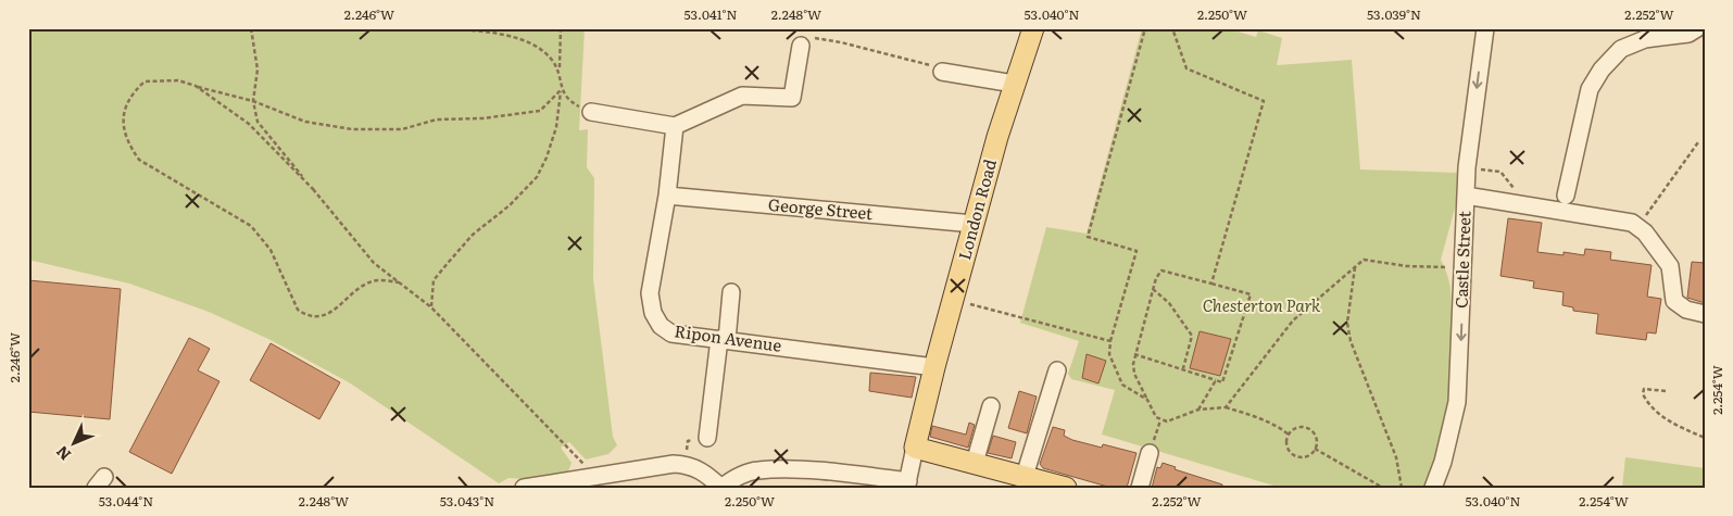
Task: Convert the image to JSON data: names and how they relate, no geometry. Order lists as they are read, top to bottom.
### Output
{
  "streets": {
    "main road": ["London Road"],
    "street": ["George Street", "Castle Street", "Ripon Avenue"]
  },
  "crossings": [
    ["George Street", "London Road"],
    ["George Street", "Ripon Avenue"],
    ["London Road", "Ripon Avenue"]
  ],
  "one_way": ["Castle Street"],
  "parks": ["Chesterton Park"],
  "north": "bottom left",
  "coordinates": [
    "2.246°W",
    "53.041°N",
    "2.248°W",
    "53.040°N",
    "2.250°W",
    "53.039°N",
    "2.252°W",
    "2.254°W",
    "53.044°N",
    "53.043°N"
  ]
}
